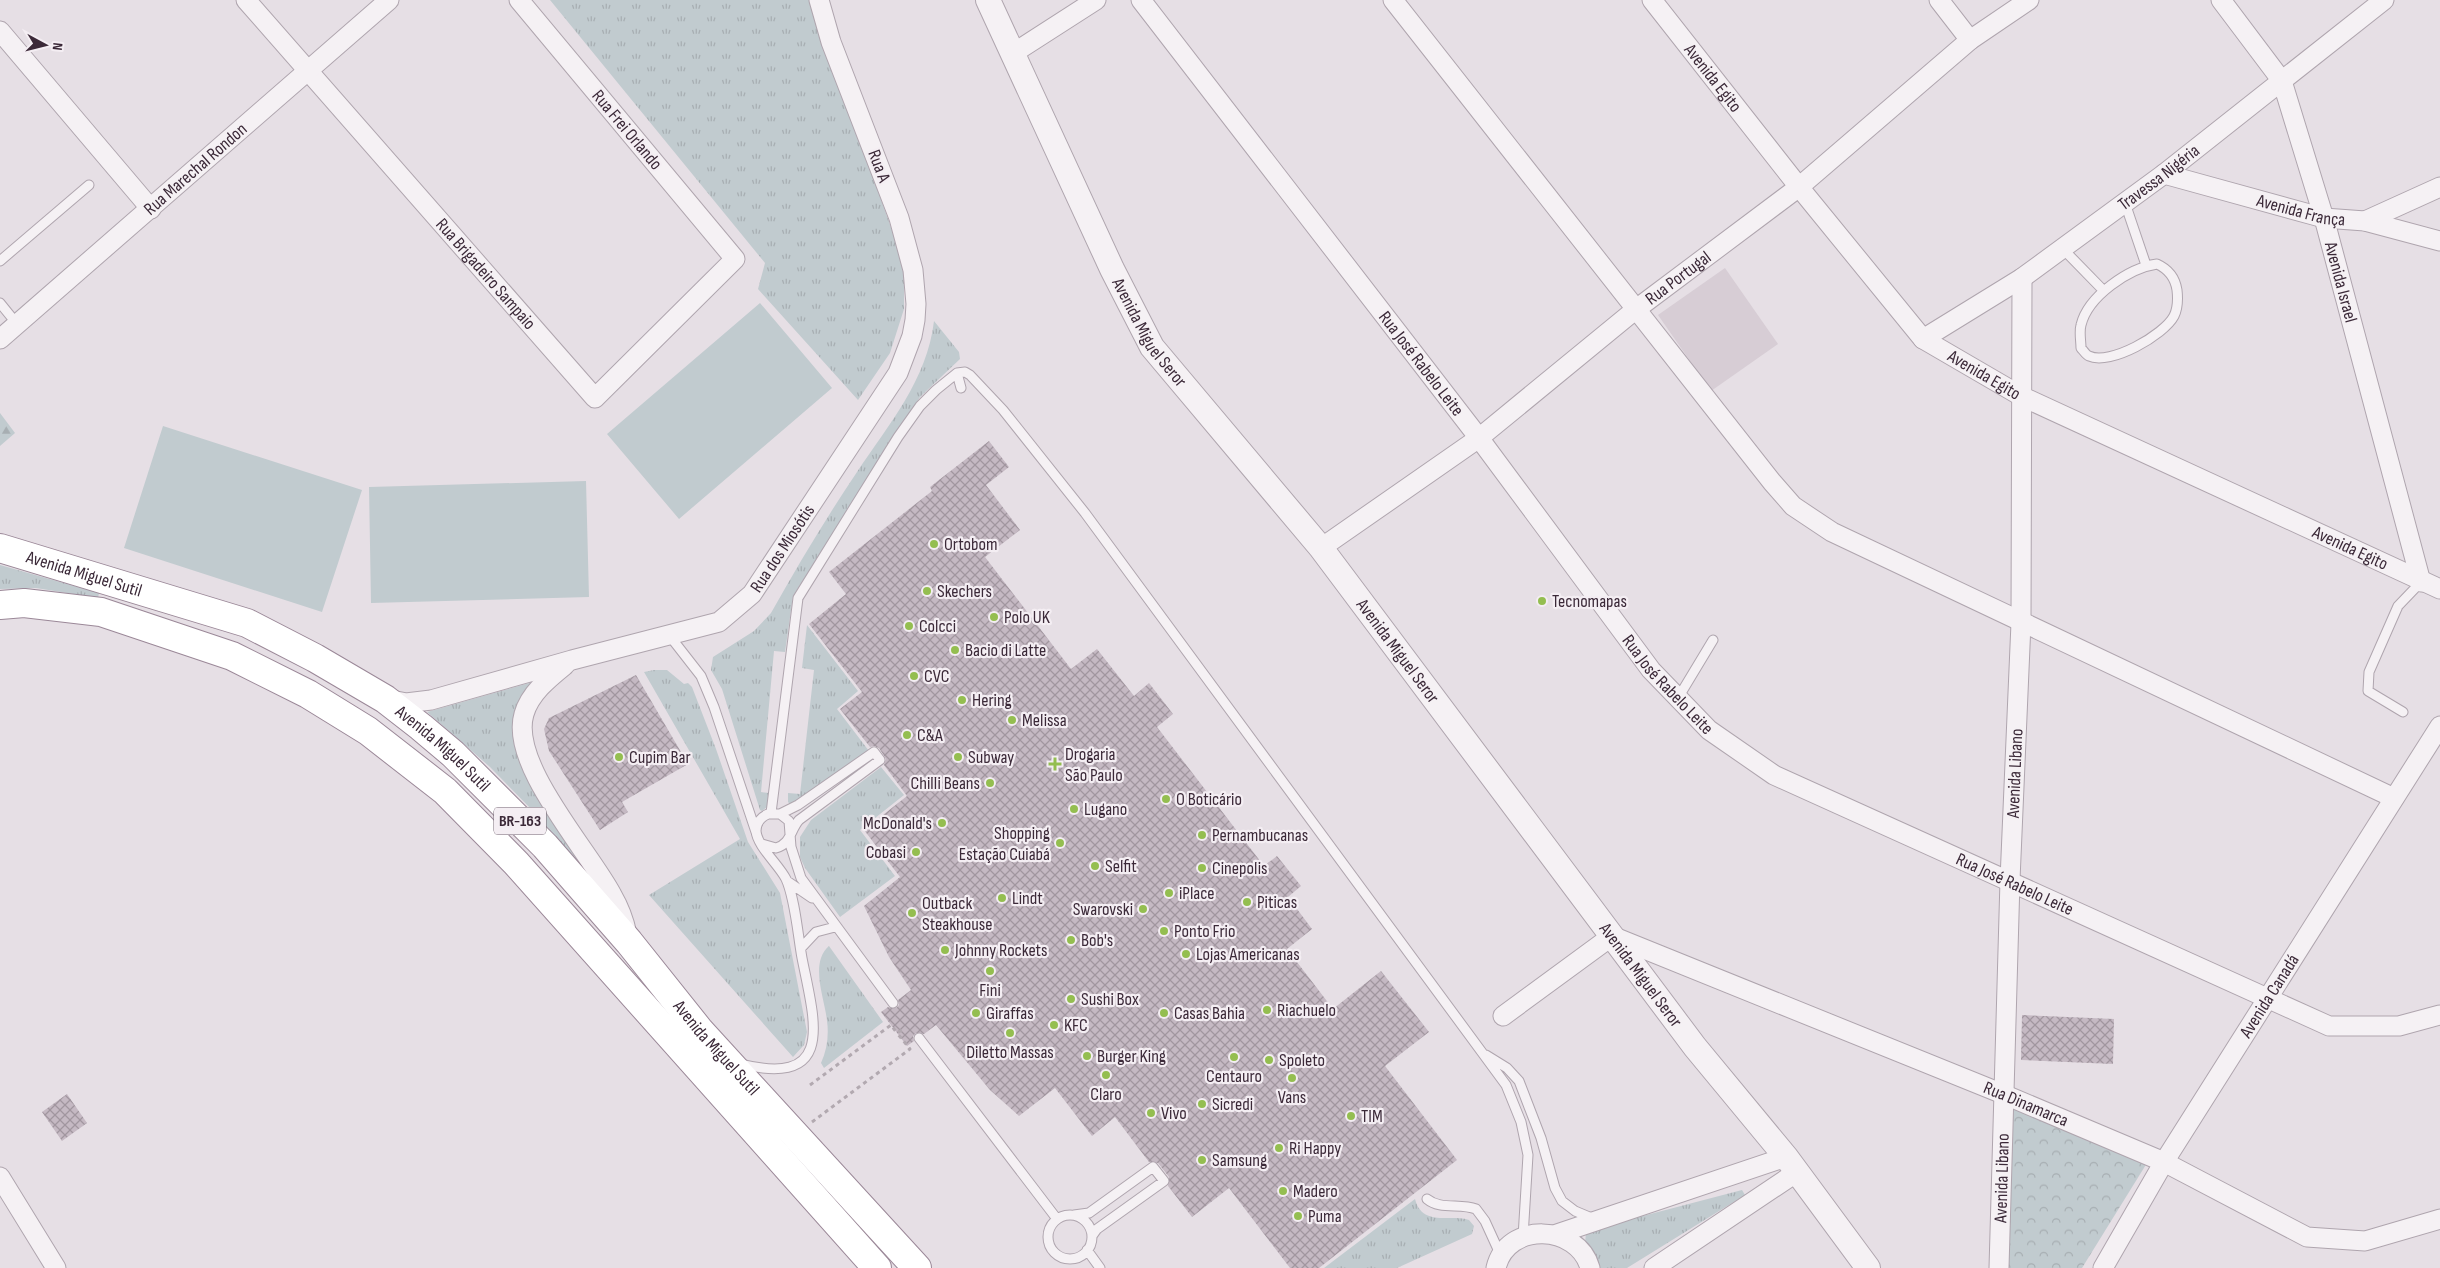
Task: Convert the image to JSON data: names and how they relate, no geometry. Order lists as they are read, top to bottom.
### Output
{
  "streets": {
    "highway": ["Avenida Miguel Sutil", "BR-163"],
    "street": [
      "Avenida Egito",
      "Rua Frei Orlando",
      "Rua A",
      "Rua Marechal Rondon",
      "Travessa Nigéria",
      "Avenida França",
      "Rua Brigadeiro Sampaio",
      "Rua Portugal",
      "Avenida Israel",
      "Avenida Miguel Seror",
      "Rua José Rabelo Leite",
      "Rua dos Miosótis",
      "Avenida Libano",
      "Avenida Canadá",
      "Rua Dinamarca"
    ]
  },
  "crossings": [
    ["Avenida Egito", "Travessa Nigéria"],
    ["Avenida Egito", "Rua Portugal"],
    ["Avenida Egito", "Avenida Israel"],
    ["Avenida Egito", "Avenida Libano"],
    ["Rua Frei Orlando", "Rua Brigadeiro Sampaio"],
    ["Rua A", "Rua dos Miosótis"],
    ["Rua Marechal Rondon", "Rua Brigadeiro Sampaio"],
    ["Travessa Nigéria", "Avenida França"],
    ["Travessa Nigéria", "Avenida Israel"],
    ["Travessa Nigéria", "Avenida Libano"],
    ["Avenida França", "Avenida Israel"],
    ["Rua Portugal", "Avenida Miguel Seror"],
    ["Rua Portugal", "Rua José Rabelo Leite"],
    ["Avenida Miguel Seror", "Rua Dinamarca"],
    ["Rua José Rabelo Leite", "Avenida Libano"],
    ["Rua José Rabelo Leite", "Avenida Canadá"],
    ["Rua dos Miosótis", "Avenida Miguel Sutil"],
    ["Avenida Libano", "Rua Dinamarca"],
    ["Avenida Canadá", "Rua Dinamarca"]
  ],
  "places": {
    "other": [
      "Ortobom",
      "Skechers",
      "Tecnomapas",
      "Polo UK",
      "Colcci",
      "Bacio di Latte",
      "CVC",
      "Hering",
      "Melissa",
      "C&A",
      "Cupim Bar",
      "Subway",
      "Chilli Beans",
      "O Boticário",
      "Lugano",
      "McDonald's",
      "Pernambucanas",
      "Shopping Estação Cuiabá",
      "Cobasi",
      "Selfit",
      "Cinepolis",
      "iPlace",
      "Lindt",
      "Piticas",
      "Swarovski",
      "Outback Steakhouse",
      "Ponto Frio",
      "Bob's",
      "Johnny Rockets",
      "Lojas Americanas",
      "Fini",
      "Sushi Box",
      "Riachuelo",
      "Giraffas",
      "Casas Bahia",
      "KFC",
      "Diletto Massas",
      "Burger King",
      "Centauro",
      "Spoleto",
      "Claro",
      "Vans",
      "Sicredi",
      "Vivo",
      "TIM",
      "Ri Happy",
      "Samsung",
      "Madero",
      "Puma"
    ],
    "health": ["Drogaria São Paulo"]
  },
  "north": "right"
}
